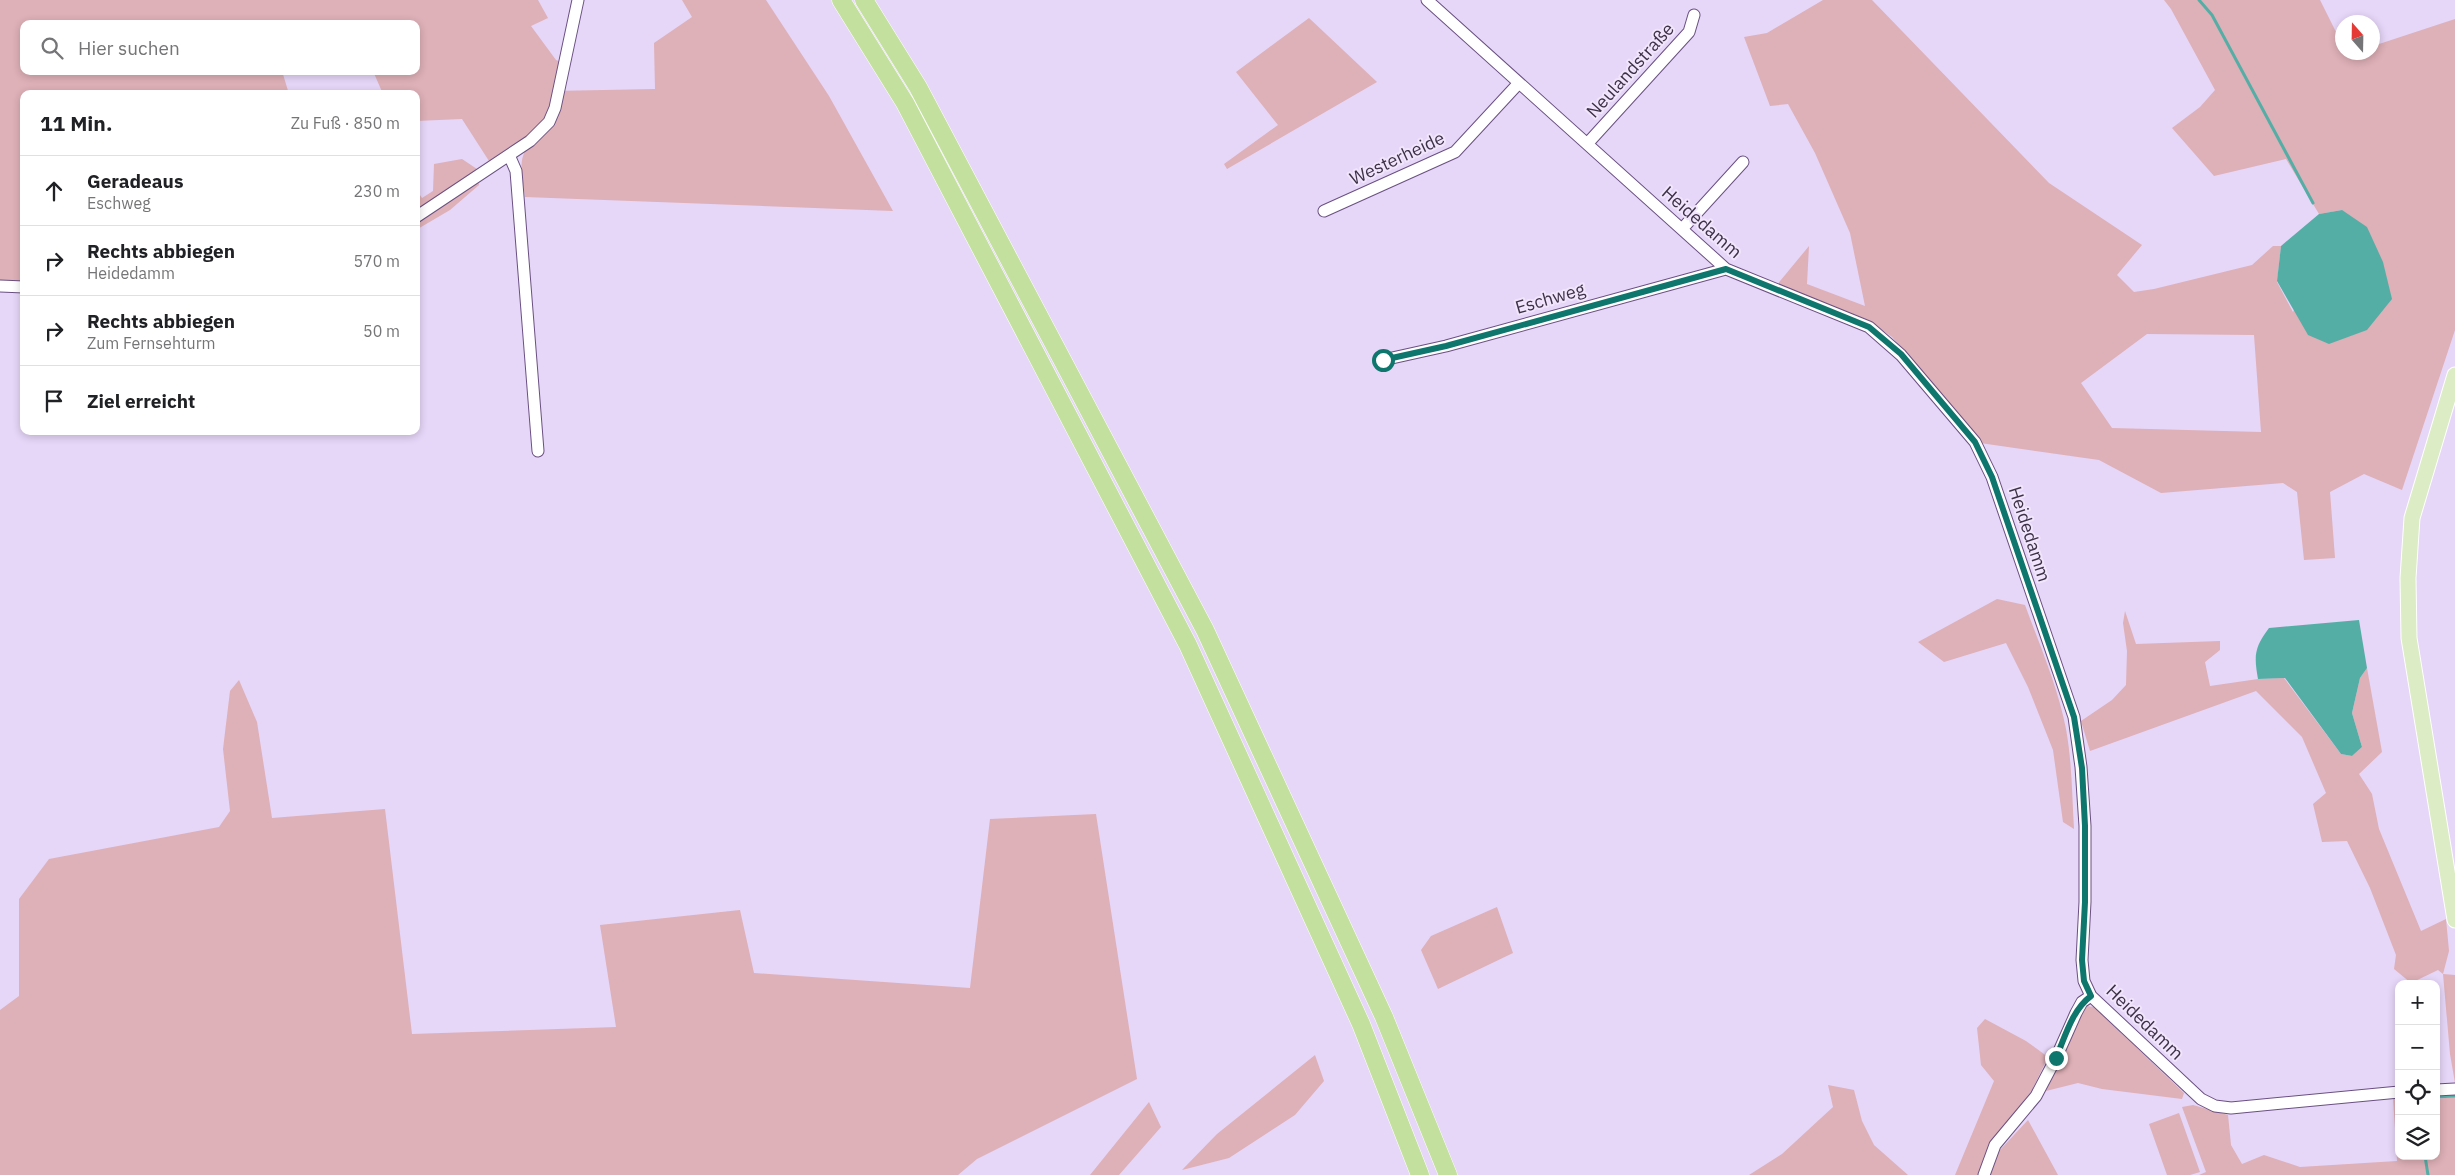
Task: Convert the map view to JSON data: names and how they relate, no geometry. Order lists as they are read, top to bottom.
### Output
{
  "streets": {
    "street": [
      "Neulandstraße",
      "Westerheide",
      "Heidedamm",
      "Eschweg"
    ]
  },
  "crossings": [
    ["Neulandstraße", "Heidedamm"],
    ["Westerheide", "Heidedamm"],
    ["Heidedamm", "Eschweg"]
  ],
  "north": "top",
  "page": {
    "search": "Hier suchen",
    "heading": ["11 Min.", "Zu Fuß · 850 m"],
    "list": [
      ["Geradeaus", "Eschweg", "230 m"],
      ["Rechts abbiegen", "Heidedamm", "570 m"],
      ["Rechts abbiegen", "Zum Fernsehturm", "50 m"],
      "Ziel erreicht"
    ],
    "map_buttons": ["+", "−"]
  }
}
